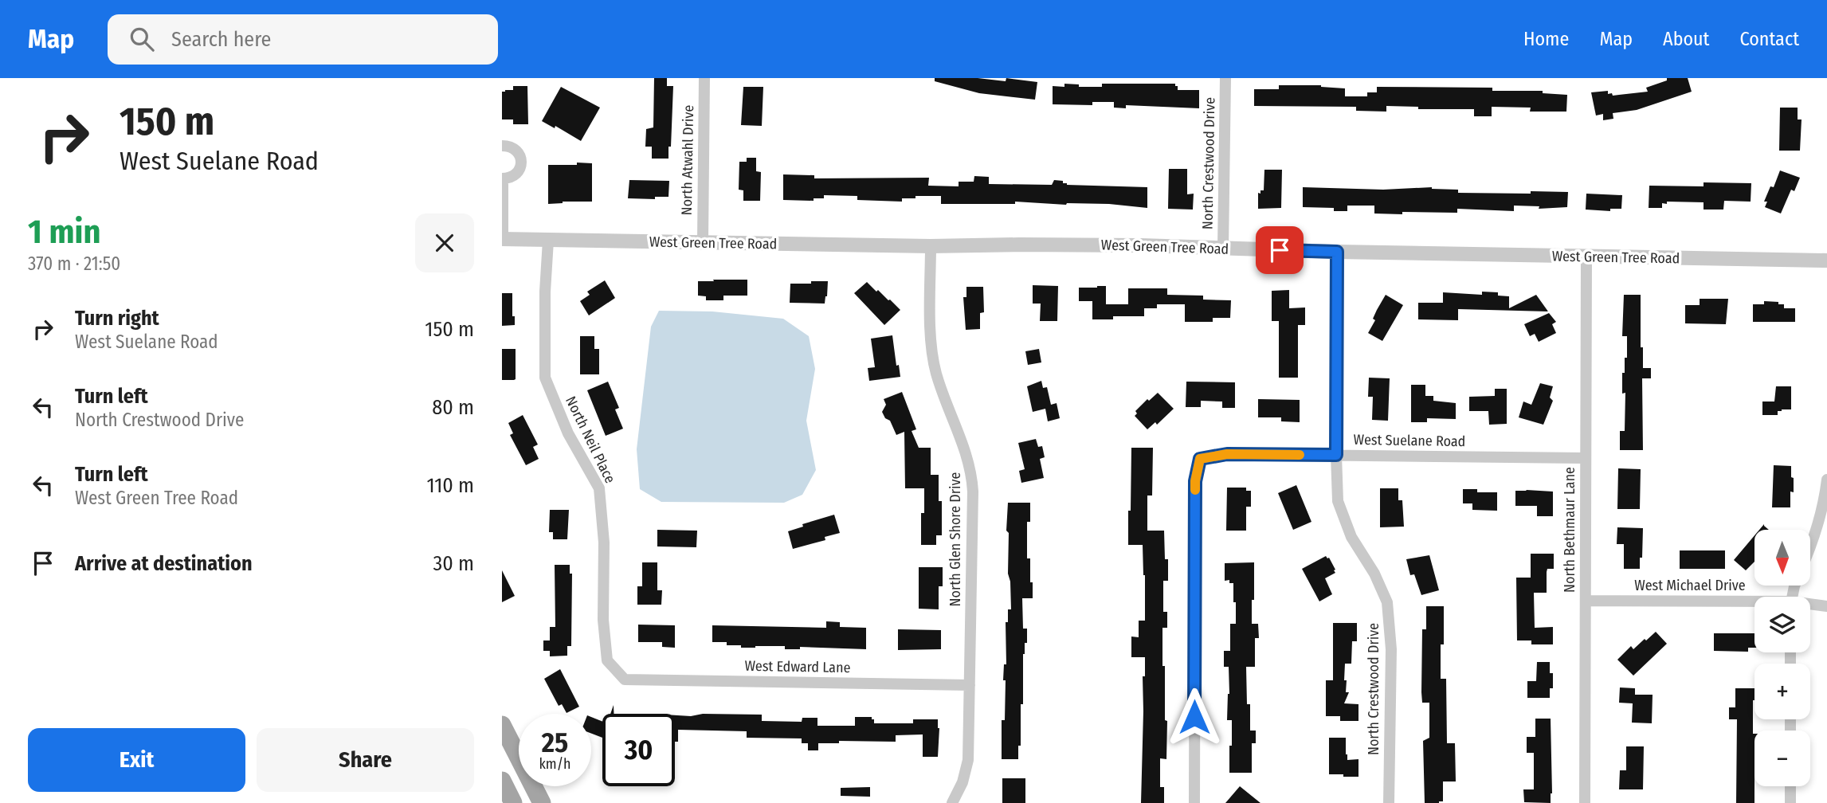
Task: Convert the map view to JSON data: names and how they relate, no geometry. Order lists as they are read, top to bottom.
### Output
{
  "streets": {
    "street": [
      "North Atwahl Drive",
      "North Crestwood Drive",
      "West Green Tree Road",
      "North Neil Place",
      "West Suelane Road",
      "North Bethmaur Lane",
      "North Glen Shore Drive",
      "West Michael Drive",
      "West Edward Lane"
    ]
  },
  "crossings": [
    ["North Atwahl Drive", "West Green Tree Road"],
    ["North Crestwood Drive", "West Green Tree Road"],
    ["North Crestwood Drive", "West Suelane Road"],
    ["West Green Tree Road", "North Neil Place"],
    ["West Green Tree Road", "North Bethmaur Lane"],
    ["West Green Tree Road", "North Glen Shore Drive"],
    ["North Neil Place", "West Edward Lane"],
    ["West Suelane Road", "North Bethmaur Lane"],
    ["North Bethmaur Lane", "West Michael Drive"],
    ["North Glen Shore Drive", "West Edward Lane"]
  ],
  "north": "bottom",
  "page": {
    "header": "Map",
    "search": "Search here",
    "nav": [
      "Home",
      "Map",
      "About",
      "Contact"
    ],
    "turn": ["150 m", "West Suelane Road"],
    "heading": ["1 min", "370 m · 21:50"],
    "list": [
      {
        "name": "Turn right",
        "note": "West Suelane Road",
        "value": "150 m"
      },
      {
        "name": "Turn left",
        "note": "North Crestwood Drive",
        "value": "80 m"
      },
      {
        "name": "Turn left",
        "note": "West Green Tree Road",
        "value": "110 m"
      },
      {
        "name": "Arrive at destination",
        "value": "30 m"
      }
    ],
    "map_buttons": ["+", "−"],
    "speed": "25 km/h",
    "limit": "30",
    "buttons": ["Exit", "Share"]
  }
}
